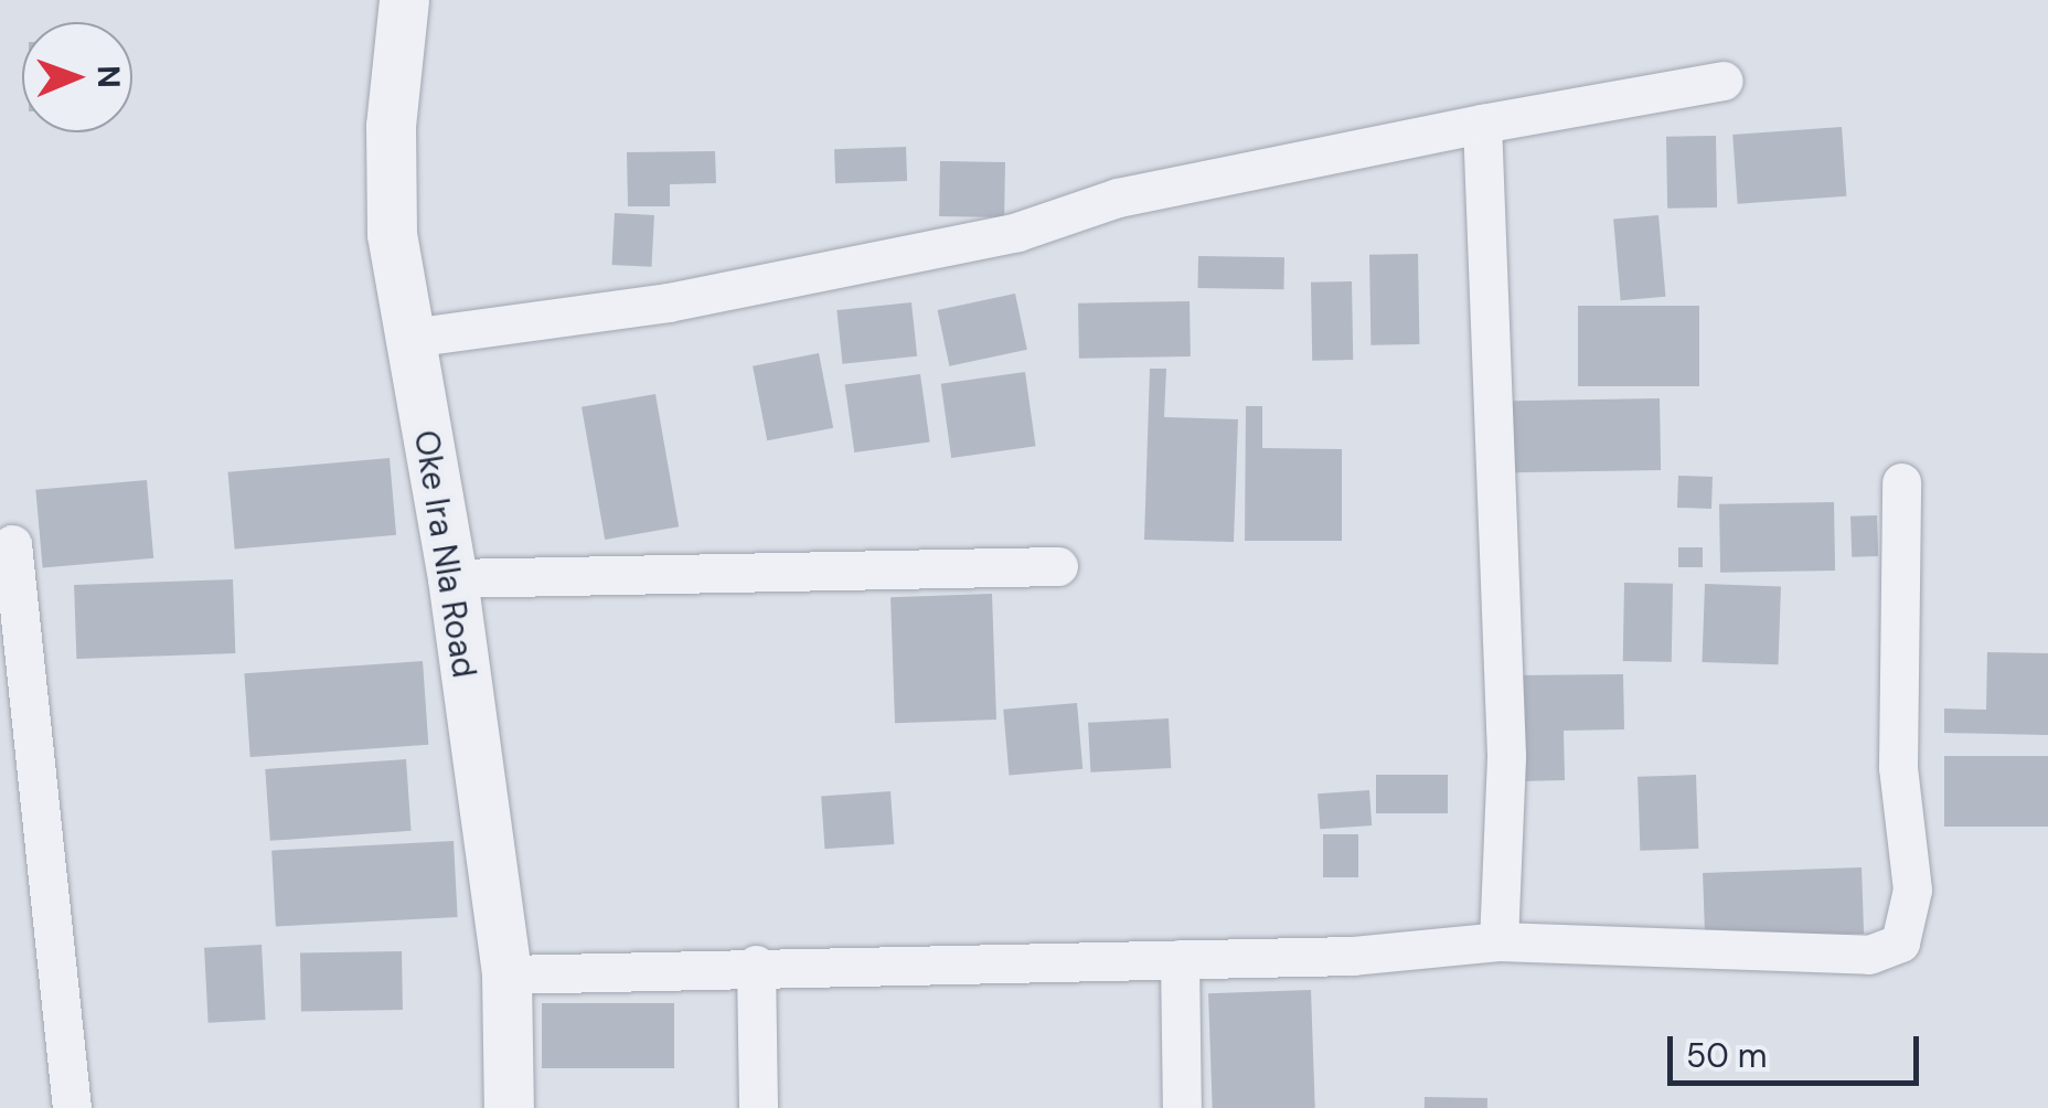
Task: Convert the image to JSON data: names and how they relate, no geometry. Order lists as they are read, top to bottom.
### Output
{
  "streets": {
    "street": ["Oke Ira Nla Road"]
  },
  "scale_bar": "50 m",
  "north": "right"
}
